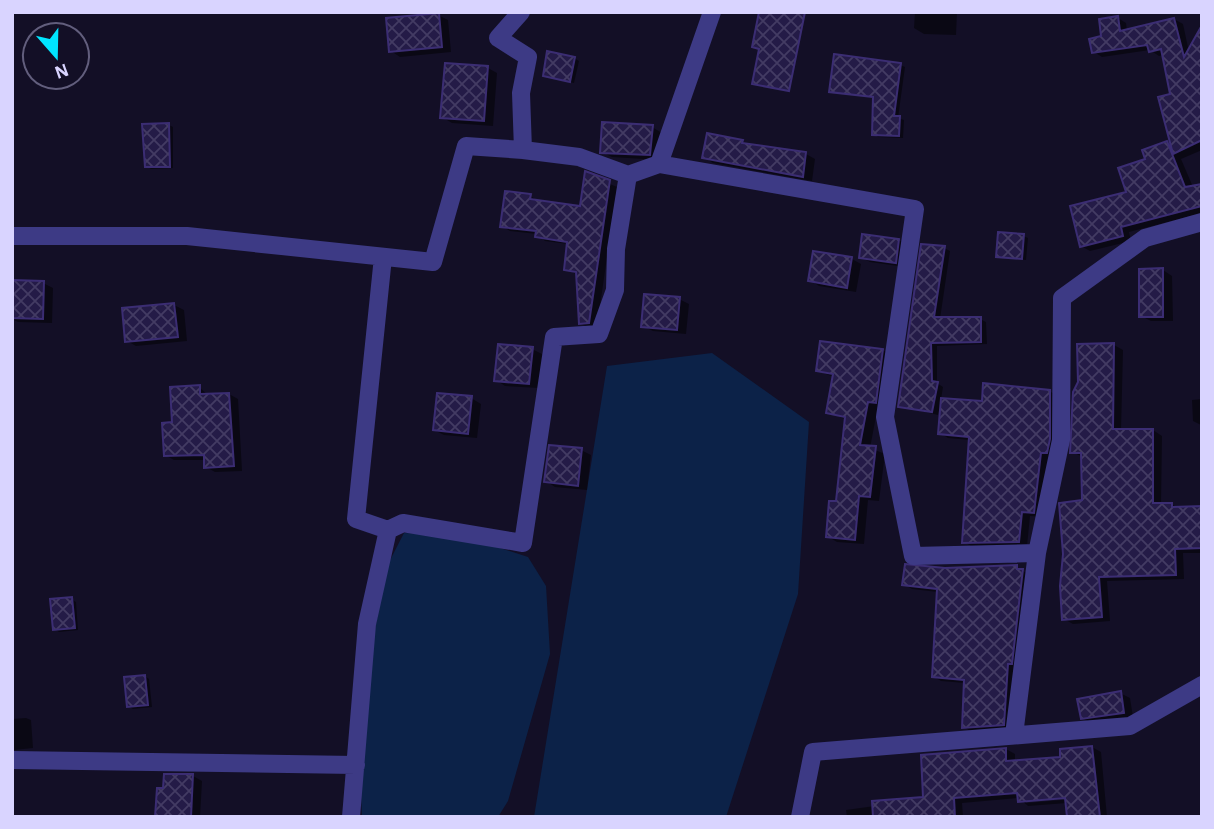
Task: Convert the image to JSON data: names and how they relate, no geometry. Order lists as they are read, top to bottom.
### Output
{
  "north": "bottom"
}
